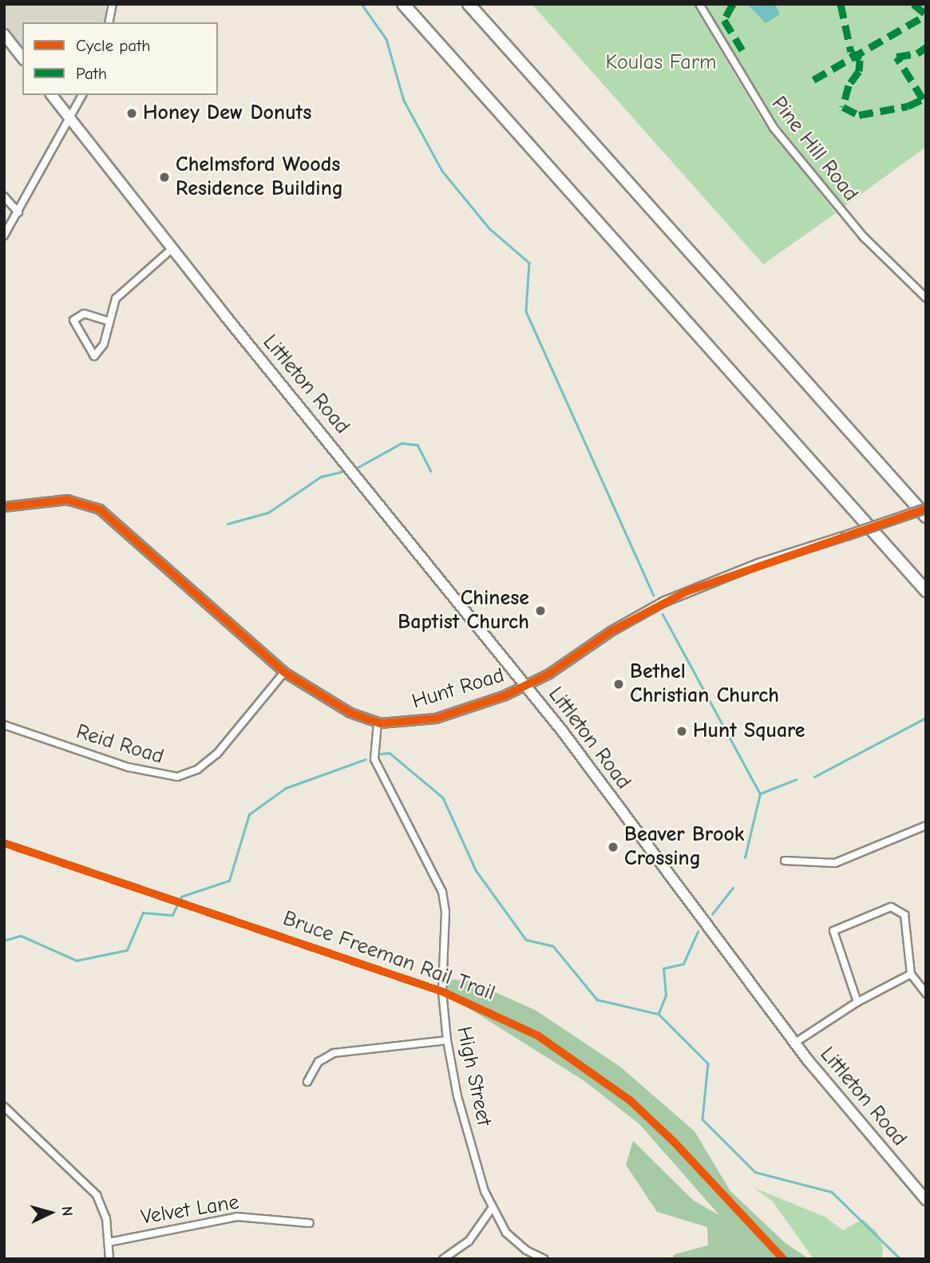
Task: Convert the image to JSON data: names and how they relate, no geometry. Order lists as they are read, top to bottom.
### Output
{
  "streets": {
    "main road": ["Littleton Road"],
    "street": [
      "Pine Hill Road",
      "Hunt Road",
      "Reid Road",
      "High Street",
      "Velvet Lane"
    ],
    "cycle path": ["Bruce Freeman Rail Trail"]
  },
  "crossings": [
    ["Littleton Road", "Hunt Road"],
    ["Hunt Road", "Reid Road"],
    ["Hunt Road", "High Street"]
  ],
  "parks": ["Koulas Farm"],
  "places": [
    "Honey Dew Donuts",
    "Chelmsford Woods Residence Building",
    "Chinese Baptist Church",
    "Bethel Christian Church",
    "Hunt Square",
    "Beaver Brook Crossing"
  ],
  "legend": ["Cycle path", "Path"],
  "north": "right"
}
